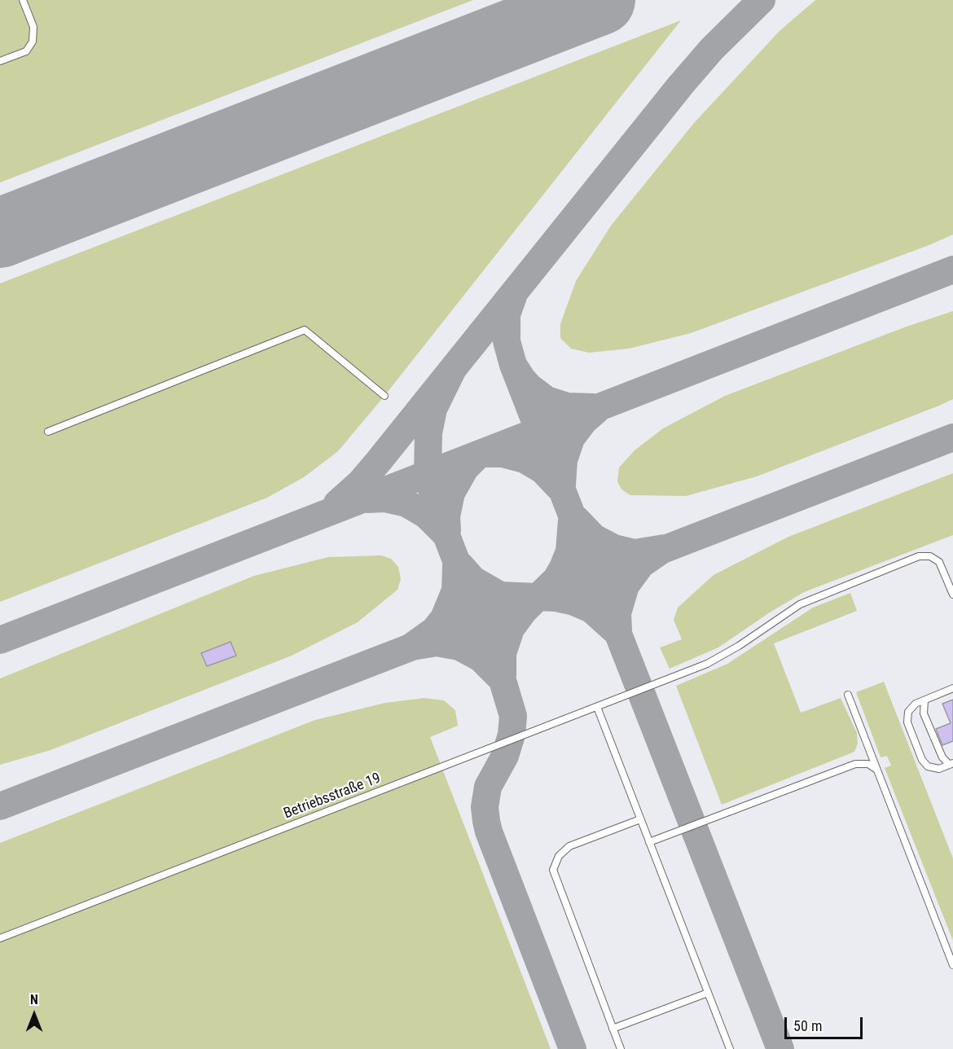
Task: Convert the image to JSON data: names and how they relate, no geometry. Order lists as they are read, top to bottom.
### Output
{
  "streets": {
    "lane": ["Betriebsstraße 19"]
  },
  "scale_bar": "50 m",
  "north": "top"
}
